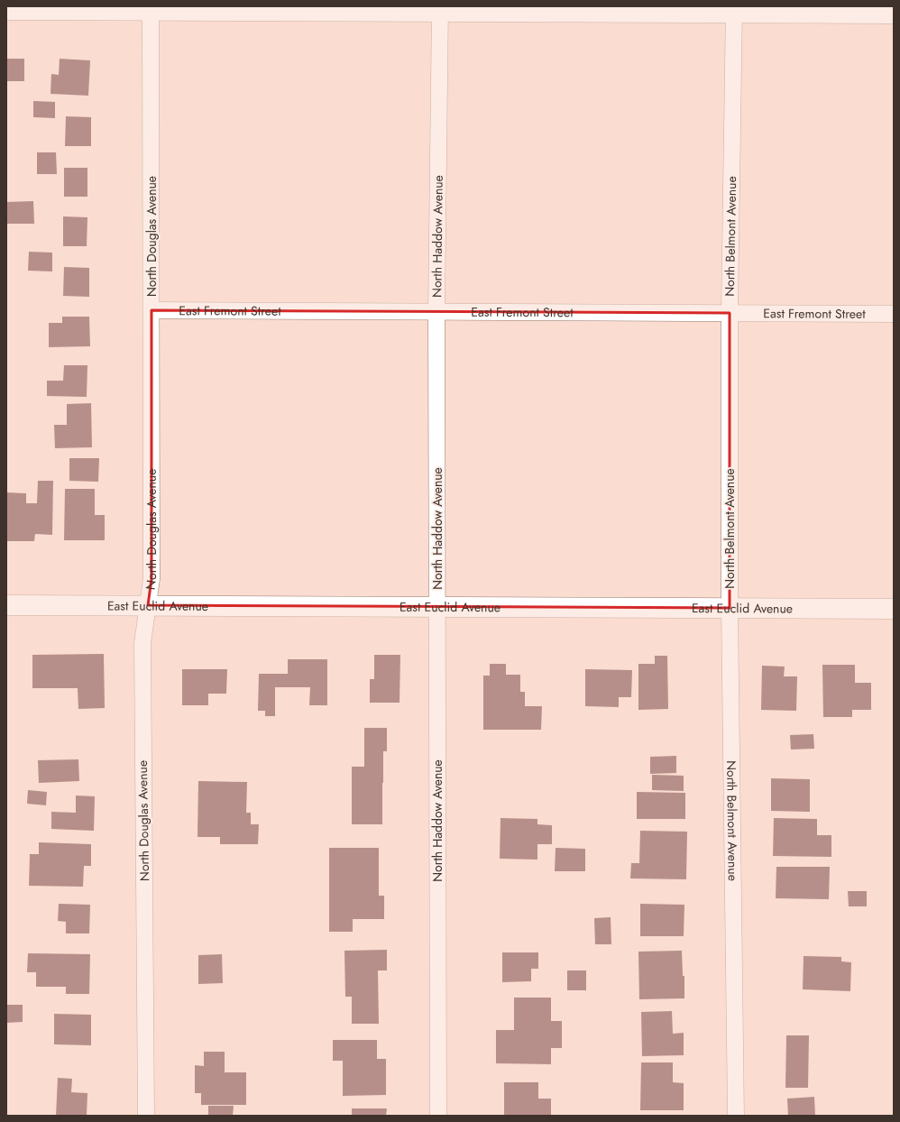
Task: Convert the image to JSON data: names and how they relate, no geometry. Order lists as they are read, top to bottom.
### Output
{
  "streets": {
    "street": [
      "North Douglas Avenue",
      "North Haddow Avenue",
      "North Belmont Avenue",
      "East Fremont Street",
      "East Euclid Avenue"
    ]
  },
  "crossings": [
    ["North Douglas Avenue", "East Fremont Street"],
    ["North Douglas Avenue", "East Euclid Avenue"],
    ["North Haddow Avenue", "East Fremont Street"],
    ["North Haddow Avenue", "East Euclid Avenue"],
    ["North Belmont Avenue", "East Fremont Street"],
    ["North Belmont Avenue", "East Euclid Avenue"]
  ]
}
